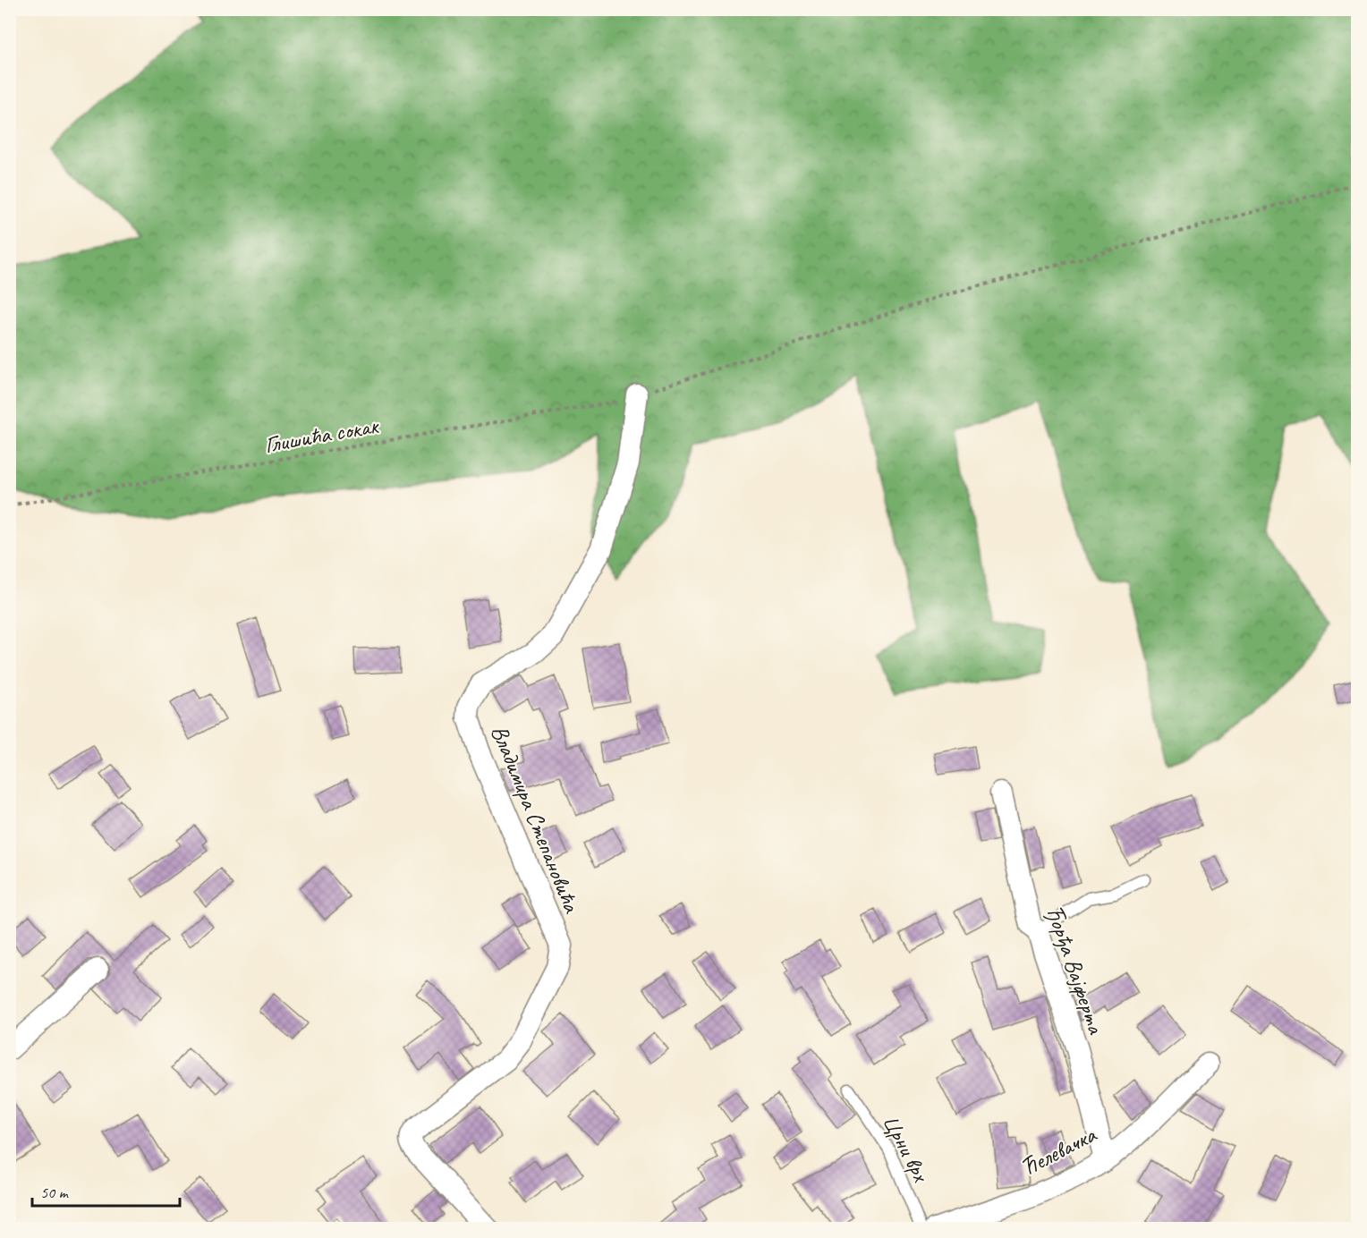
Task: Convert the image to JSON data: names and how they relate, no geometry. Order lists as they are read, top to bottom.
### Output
{
  "streets": {
    "street": ["Владимира Степановића", "Ђорђа Вајферта", "Ћелевачка"],
    "lane": ["Црни врх"],
    "path": ["Глишића сокак"]
  },
  "crossings": [
    ["Глишића сокак", "Владимира Степановића"],
    ["Ђорђа Вајферта", "Ћелевачка"]
  ],
  "scale_bar": "50 m"
}
